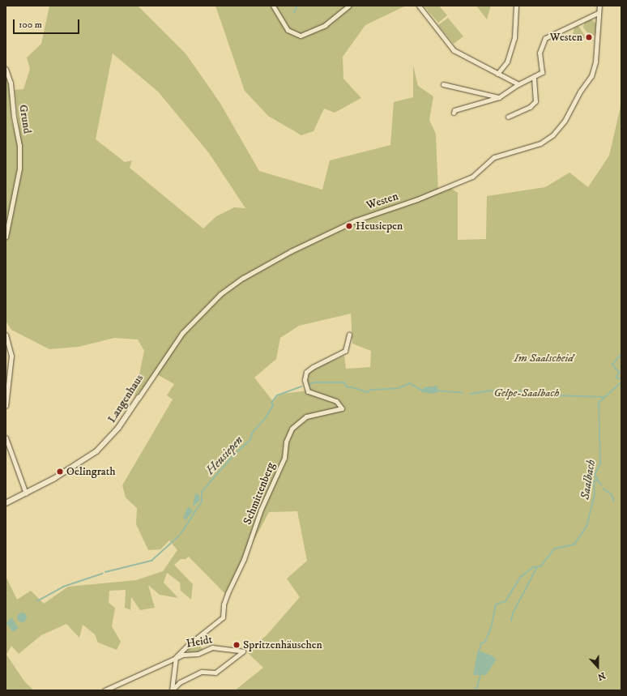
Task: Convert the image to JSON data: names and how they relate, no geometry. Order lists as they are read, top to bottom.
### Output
{
  "streets": {
    "street": [
      "Grund",
      "Westen",
      "Langenhaus",
      "Schmittenberg",
      "Heidt"
    ]
  },
  "crossings": [
    ["Westen", "Langenhaus"],
    ["Schmittenberg", "Heidt"]
  ],
  "water": ["Heusiepen", "Saalbach"],
  "parks": ["Im Saalscheid", "Gelpe-Saalbach"],
  "places": [
    "Westen",
    "Heusiepen",
    "Oelingrath",
    "Spritzenhäuschen"
  ],
  "scale_bar": "100 m",
  "north": "bottom"
}
